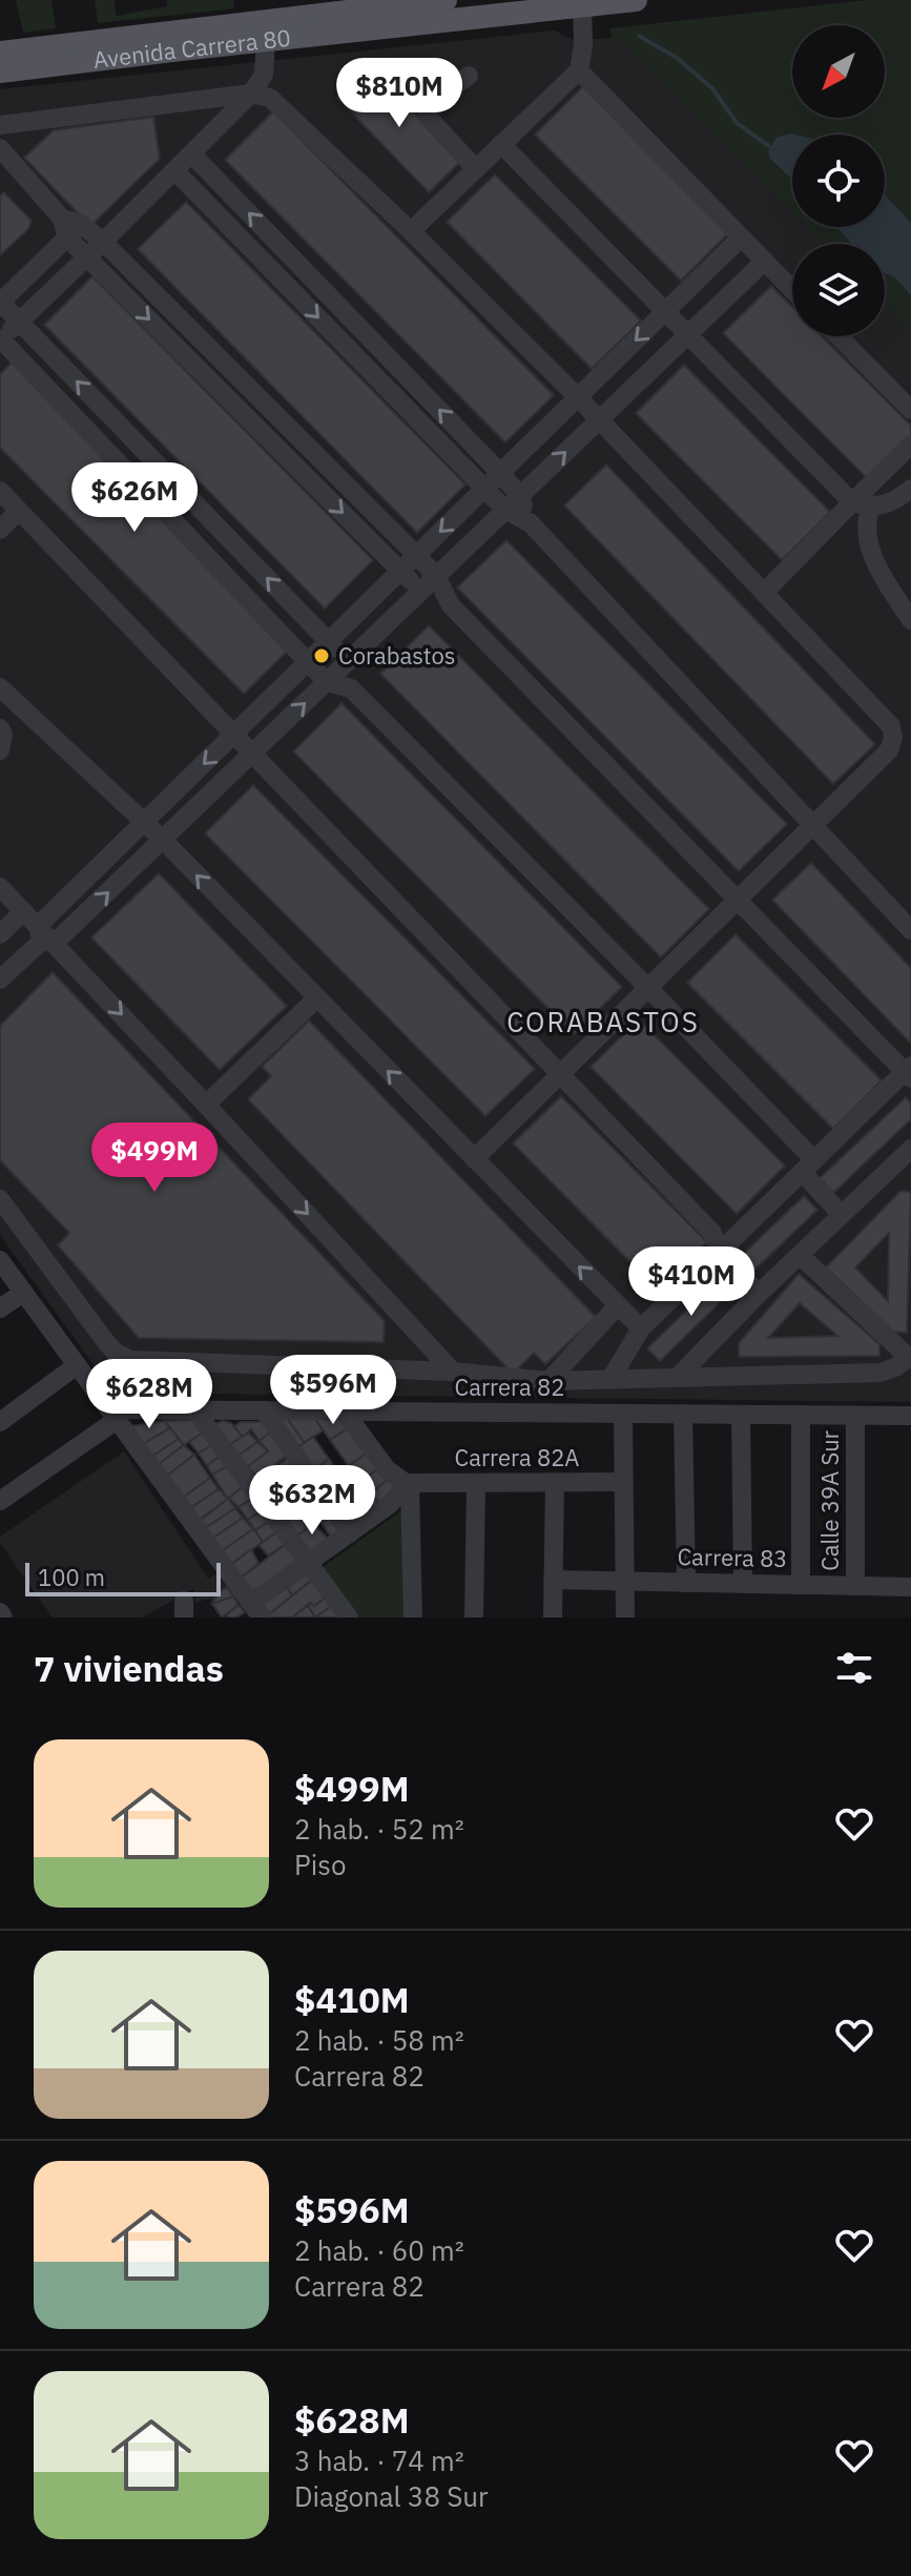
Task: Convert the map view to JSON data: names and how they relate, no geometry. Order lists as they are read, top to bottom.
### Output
{
  "streets": {
    "main road": ["Avenida Carrera 80"],
    "street": [
      "Carrera 82",
      "Carrera 82A",
      "Calle 39A Sur",
      "Carrera 83"
    ]
  },
  "crossings": [
    ["Carrera 82", "Calle 39A Sur"],
    ["Calle 39A Sur", "Carrera 83"]
  ],
  "districts": ["CORABASTOS"],
  "places": ["Corabastos"],
  "scale_bar": "100 m",
  "north": "bottom left",
  "page": {
    "price": [
      "$810M",
      "$626M",
      "$499M",
      "$410M",
      "$596M",
      "$628M",
      "$632M"
    ],
    "scale": "100 m",
    "heading": "7 viviendas",
    "list": [
      {
        "name": "$499M",
        "note": "2 hab. · 52 m² · Piso"
      },
      {
        "name": "$410M",
        "note": "2 hab. · 58 m² · Carrera 82"
      },
      {
        "name": "$596M",
        "note": "2 hab. · 60 m² · Carrera 82"
      },
      {
        "name": "$628M",
        "note": "3 hab. · 74 m² · Diagonal 38 Sur"
      }
    ]
  }
}
